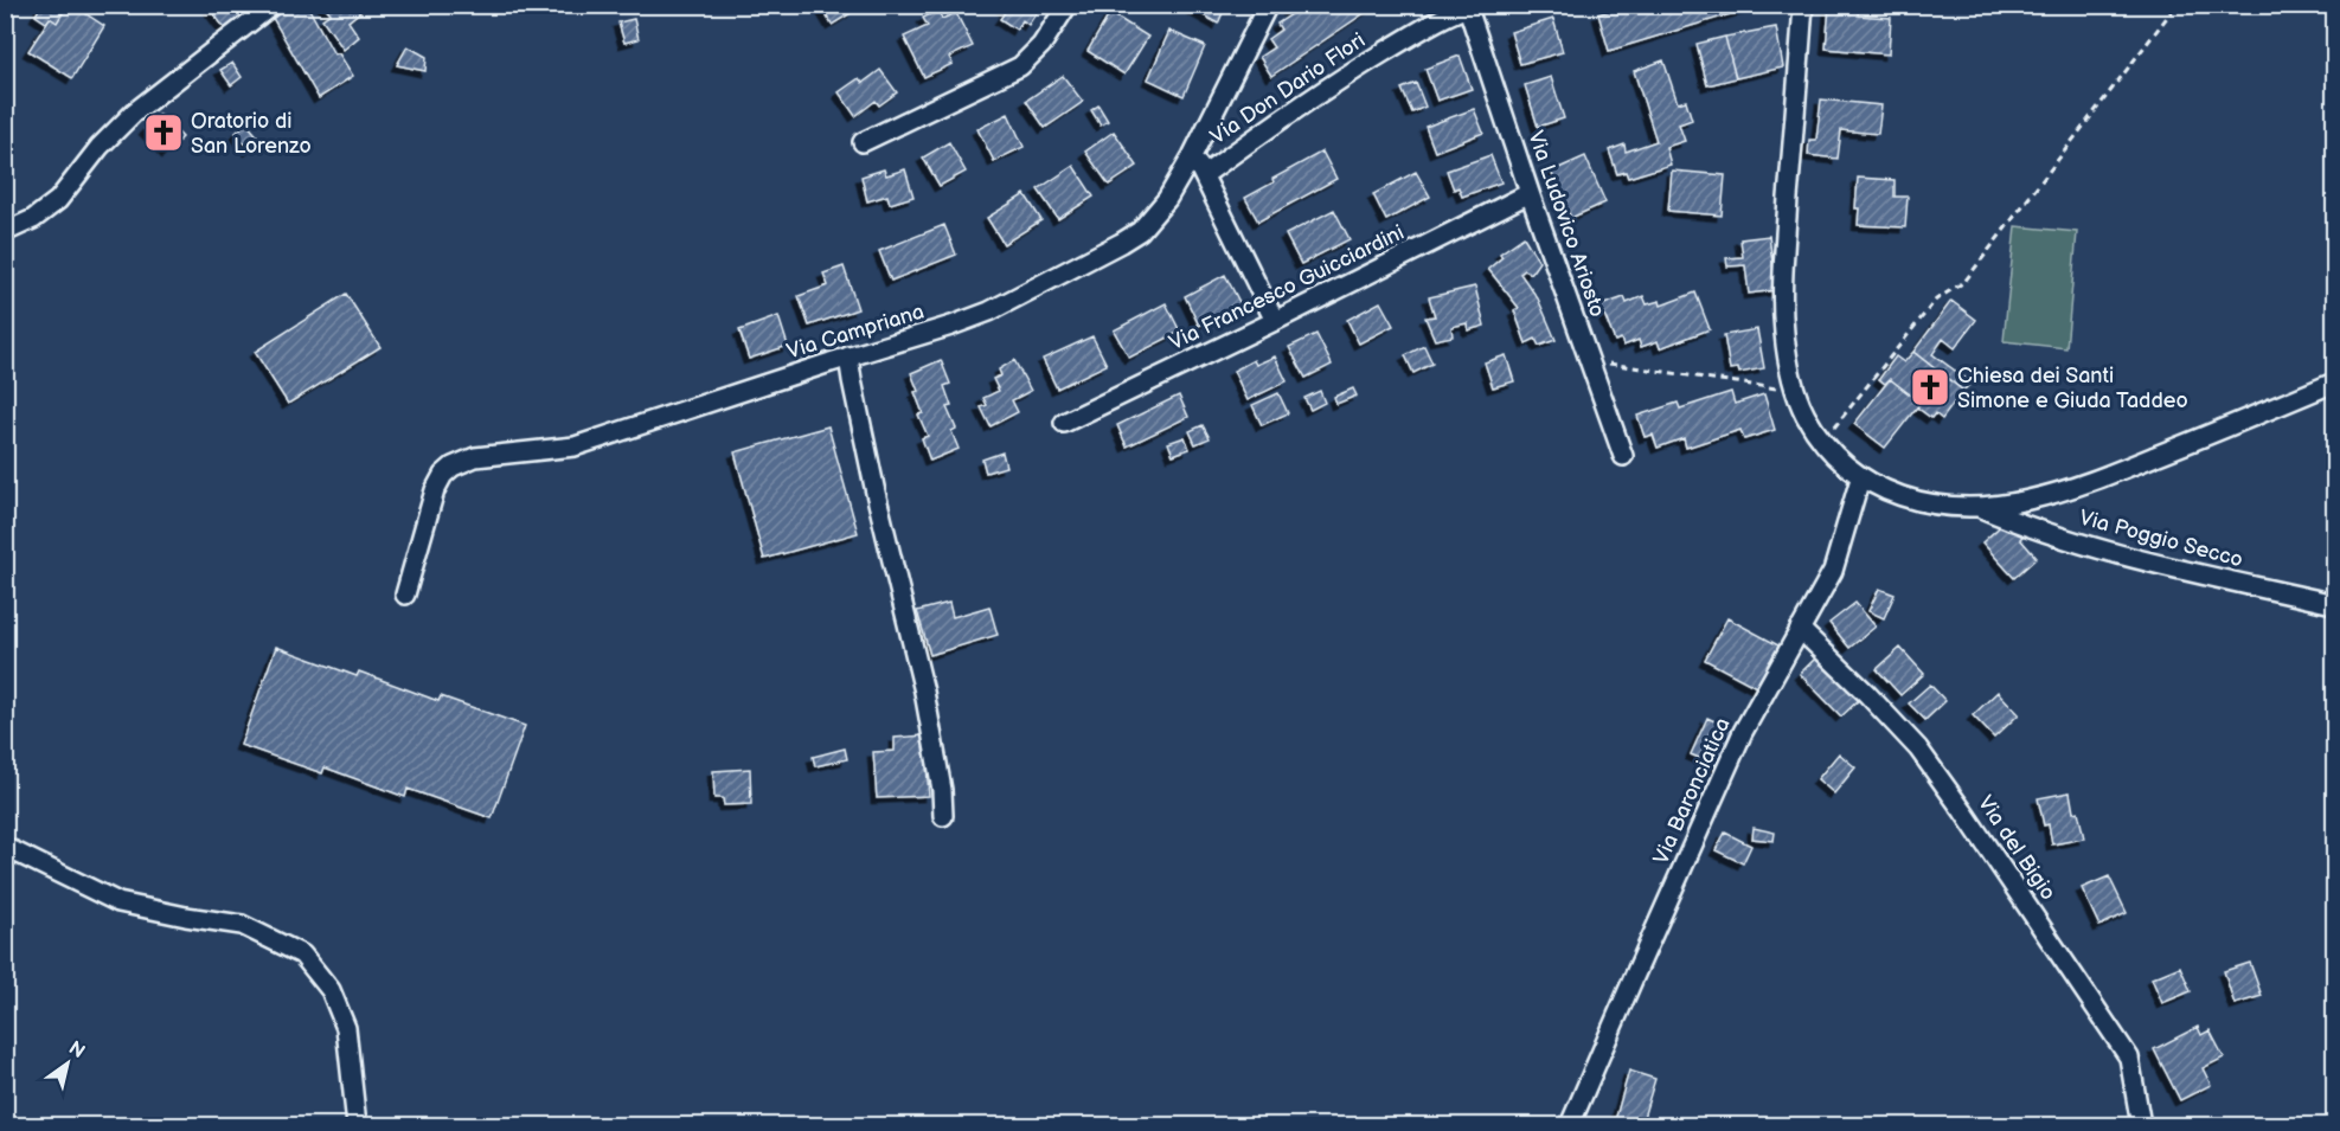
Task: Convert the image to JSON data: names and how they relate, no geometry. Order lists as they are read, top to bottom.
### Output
{
  "streets": {
    "street": [
      "Via Don Dario Flori",
      "Via Ludovico Ariosto",
      "Via Francesco Guicciardini",
      "Via Campriana",
      "Via Poggio Secco",
      "Via Baronciatica",
      "Via del Bigio"
    ]
  },
  "crossings": [
    ["Via Don Dario Flori", "Via Ludovico Ariosto"],
    ["Via Ludovico Ariosto", "Via Francesco Guicciardini"],
    ["Via Baronciatica", "Via del Bigio"]
  ],
  "places": {
    "church": ["Oratorio di San Lorenzo", "Chiesa dei Santi Simone e Giuda Taddeo"]
  },
  "north": "top right"
}
